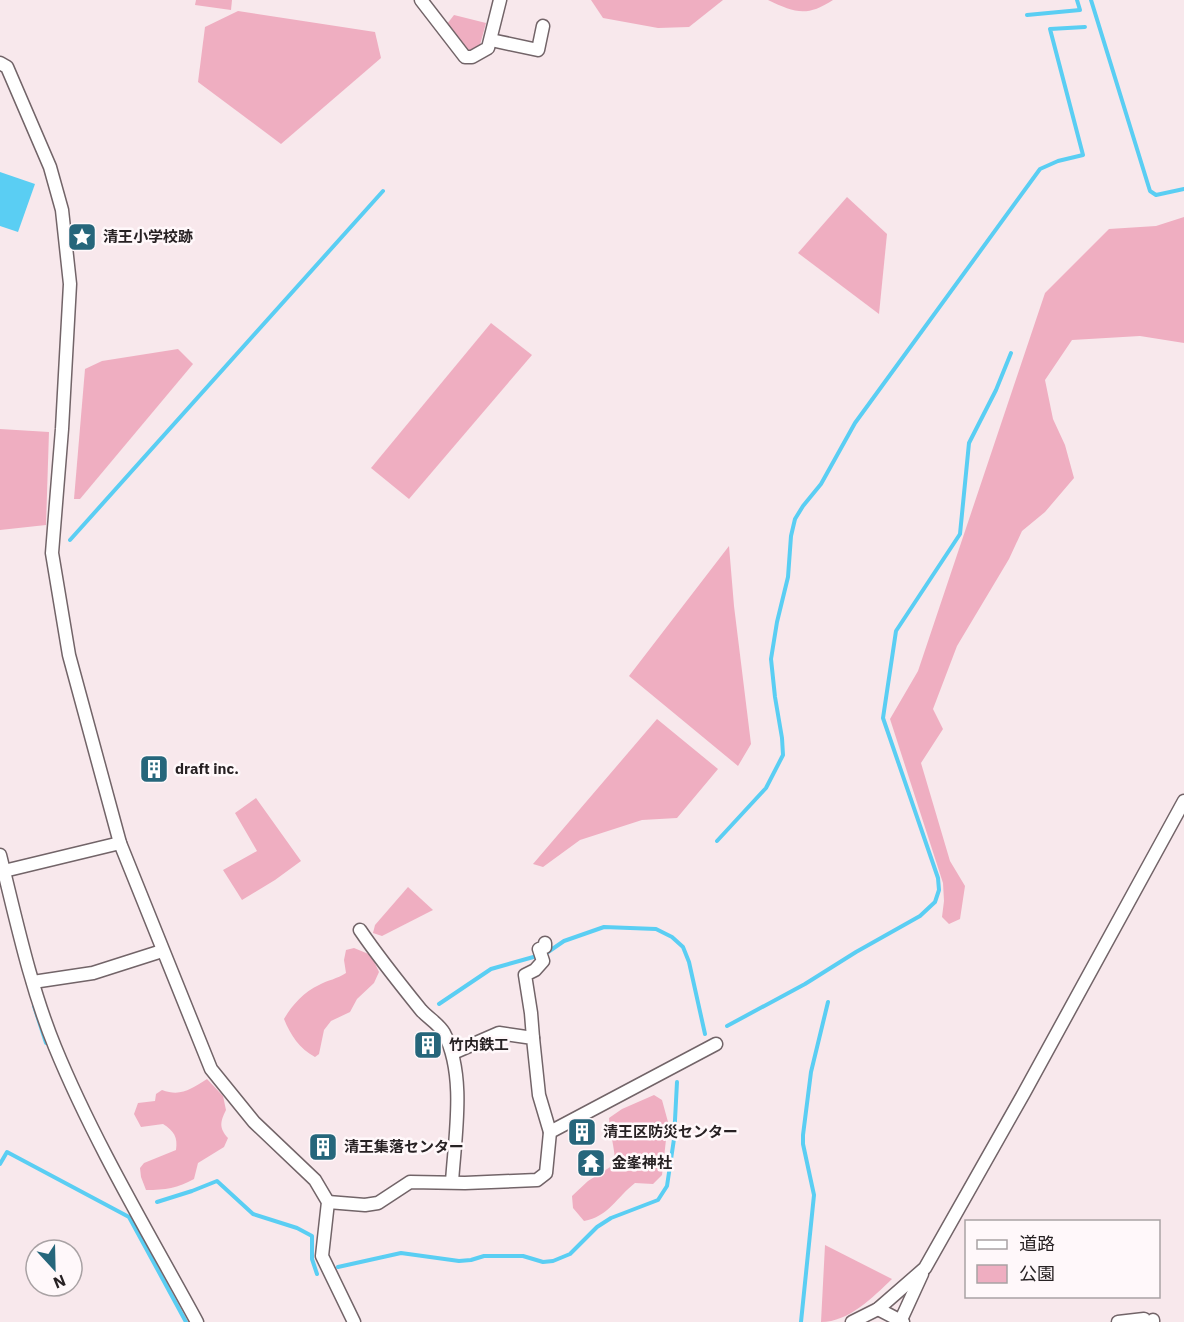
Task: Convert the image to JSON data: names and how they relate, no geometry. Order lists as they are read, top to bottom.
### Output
{
  "places": {
    "place": ["清王小学校跡"],
    "building": [
      "draft inc.",
      "竹内鉄工",
      "清王区防災センター",
      "清王集落センター"
    ],
    "temple": ["金峯神社"]
  },
  "legend": ["道路", "公園"],
  "north": "bottom"
}
